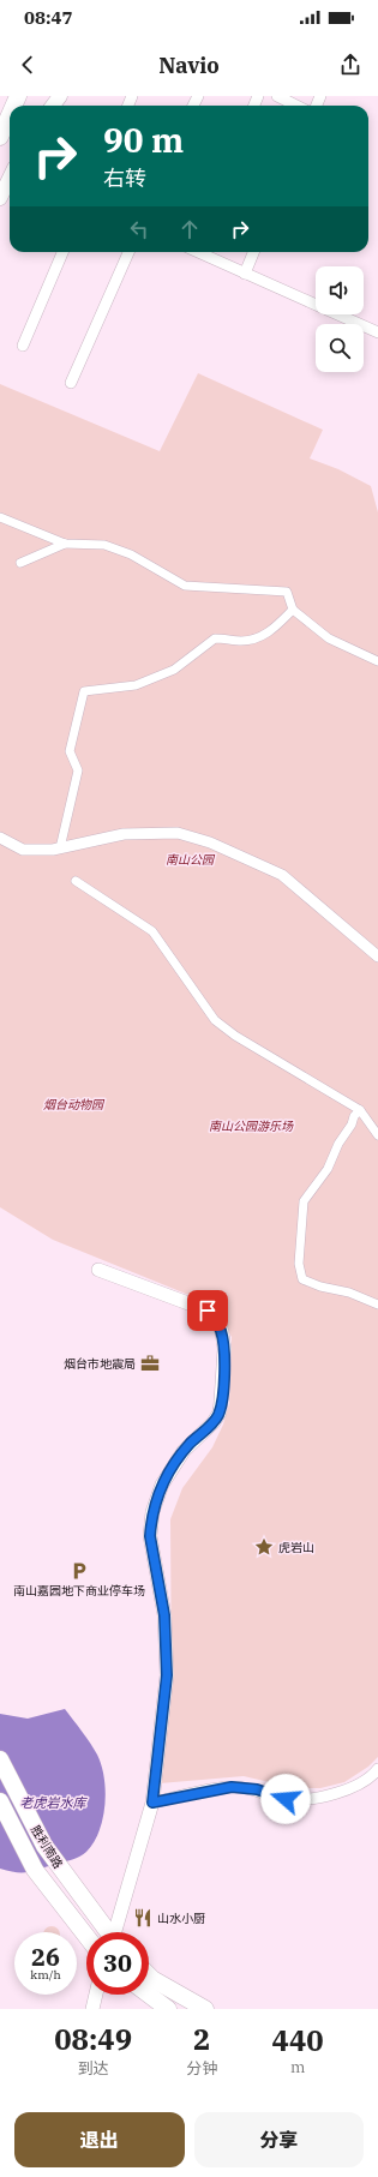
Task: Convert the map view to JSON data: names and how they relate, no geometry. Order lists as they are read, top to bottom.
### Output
{
  "streets": {
    "main road": ["胜利南路"]
  },
  "water": ["老虎岩水库"],
  "parks": ["南山公园", "烟台动物园", "南山公园游乐场"],
  "places": {
    "office": ["烟台市地震局"],
    "place": ["虎岩山"],
    "parking": ["南山嘉园地下商业停车场"],
    "restaurant": ["山水小厨"]
  },
  "page": {
    "status": "08:47",
    "header": "Navio",
    "turn": ["90 m", "右转"],
    "speed": "26 km/h",
    "limit": "30",
    "eta": [
      "08:49",
      "到达",
      "2",
      "分钟",
      "440",
      "m"
    ],
    "buttons": ["退出", "分享"]
  }
}
